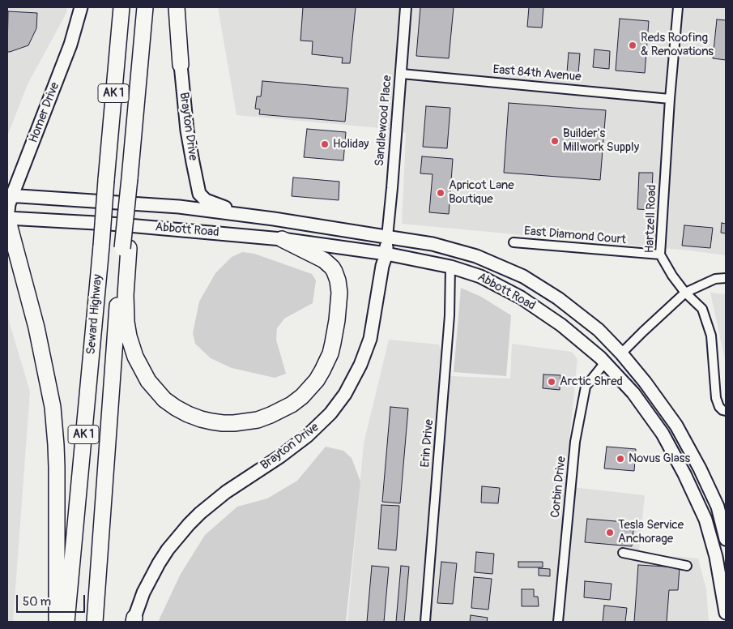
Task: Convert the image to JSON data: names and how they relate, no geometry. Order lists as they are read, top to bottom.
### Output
{
  "streets": {
    "highway": ["AK 1", "Seward Highway"],
    "main road": ["Homer Drive", "Brayton Drive", "Abbott Road"],
    "street": [
      "East 84th Avenue",
      "Sandlewood Place",
      "Hartzell Road",
      "East Diamond Court",
      "Erin Drive",
      "Corbin Drive"
    ]
  },
  "crossings": [
    ["East 84th Avenue", "Sandlewood Place"],
    ["East 84th Avenue", "Hartzell Road"],
    ["Homer Drive", "Abbott Road"],
    ["Sandlewood Place", "Brayton Drive"],
    ["Sandlewood Place", "Abbott Road"],
    ["Brayton Drive", "Abbott Road"],
    ["Hartzell Road", "East Diamond Court"],
    ["Abbott Road", "Erin Drive"],
    ["Abbott Road", "Corbin Drive"]
  ],
  "places": [
    "Reds Roofing & Renovations",
    "Builder's Millwork Supply",
    "Holiday",
    "Apricot Lane Boutique",
    "Arctic Shred",
    "Novus Glass",
    "Tesla Service Anchorage"
  ],
  "scale_bar": "50 m"
}
